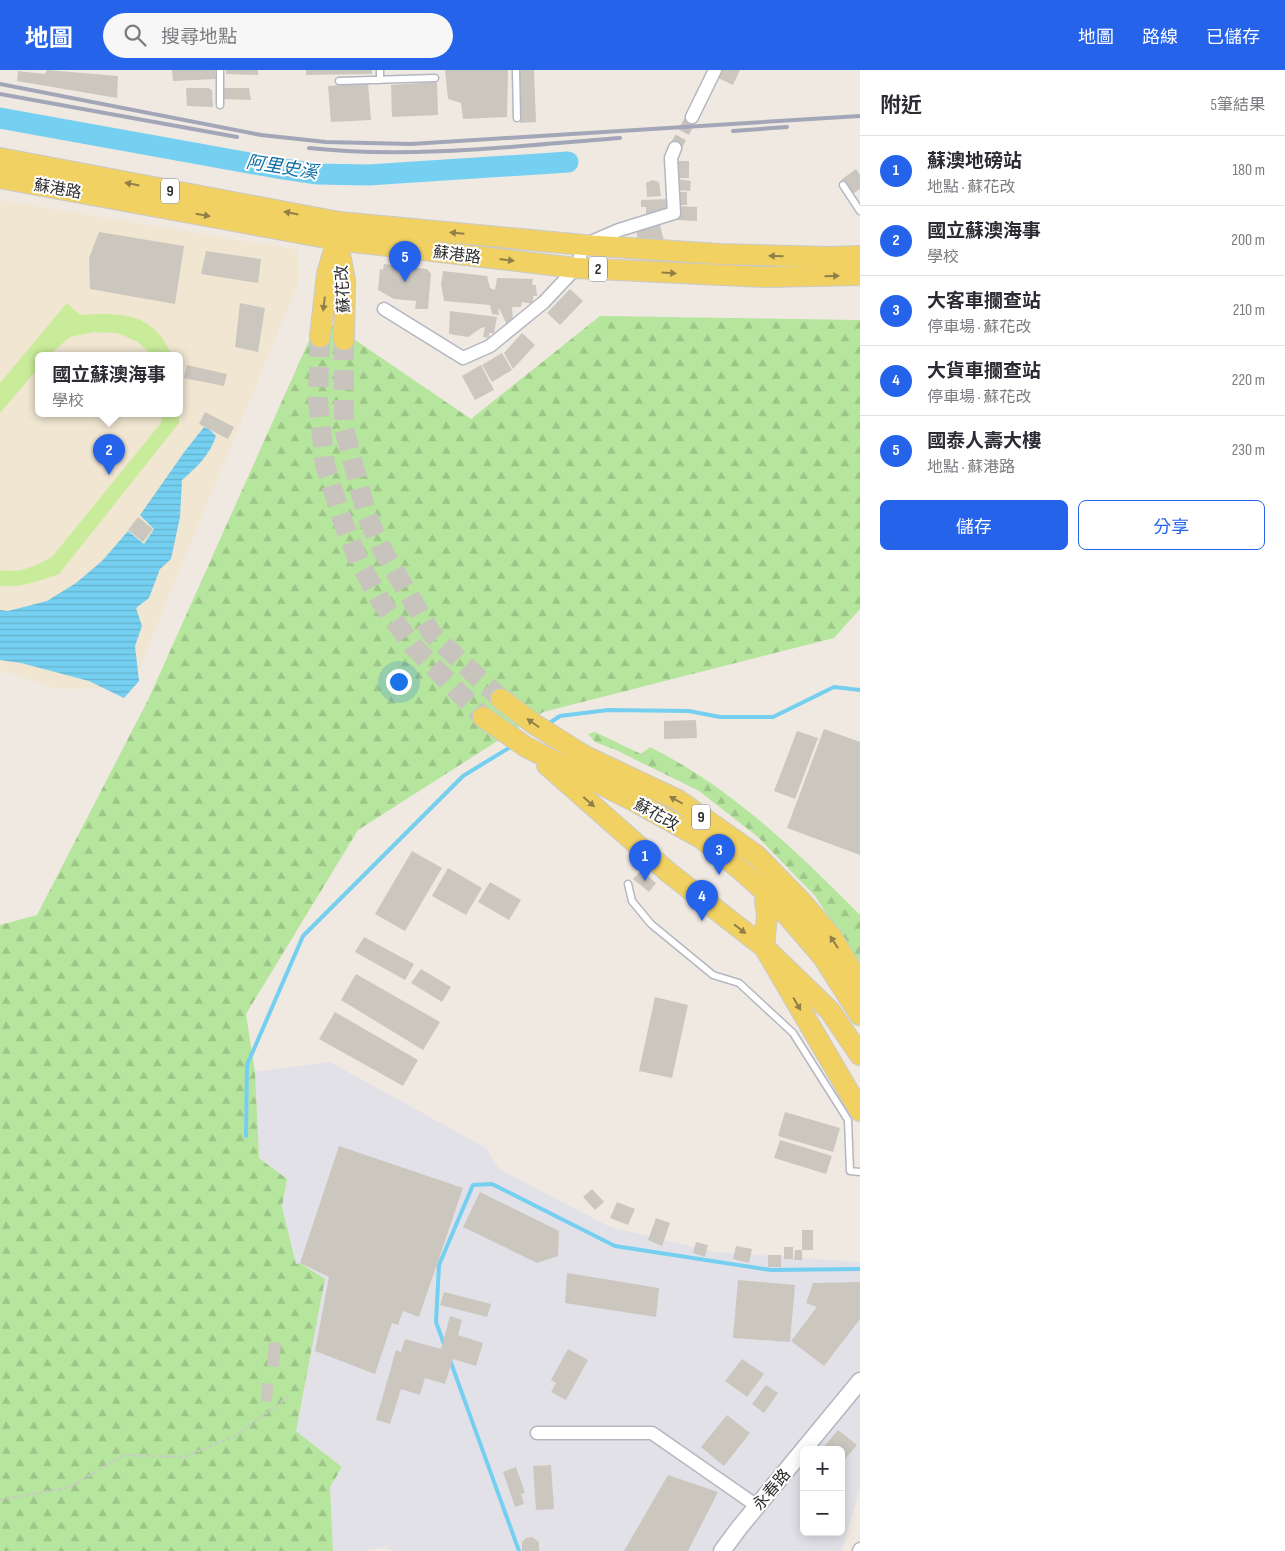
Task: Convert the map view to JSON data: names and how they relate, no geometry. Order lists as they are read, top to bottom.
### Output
{
  "streets": {
    "main road": [
      "蘇港路",
      "9",
      "2",
      "蘇花改"
    ],
    "street": ["永春路"]
  },
  "crossings": [
    ["蘇港路", "蘇花改"]
  ],
  "water": ["阿里史溪"],
  "page": {
    "header": "地圖",
    "search": "搜尋地點",
    "nav": ["地圖", "路線", "已儲存"],
    "heading": ["附近", "5筆結果"],
    "list": [
      {
        "mark": "1",
        "name": "蘇澳地磅站",
        "note": "地點 · 蘇花改",
        "value": "180 m"
      },
      {
        "mark": "2",
        "name": "國立蘇澳海事",
        "note": "學校",
        "value": "200 m"
      },
      {
        "mark": "3",
        "name": "大客車攔查站",
        "note": "停車場 · 蘇花改",
        "value": "210 m"
      },
      {
        "mark": "4",
        "name": "大貨車攔查站",
        "note": "停車場 · 蘇花改",
        "value": "220 m"
      },
      {
        "mark": "5",
        "name": "國泰人壽大樓",
        "note": "地點 · 蘇港路",
        "value": "230 m"
      }
    ],
    "pins": [
      "5",
      "2",
      "3",
      "1",
      "4"
    ],
    "popup": ["國立蘇澳海事", "學校"],
    "buttons": ["儲存", "分享"],
    "map_buttons": ["+", "−"]
  }
}
